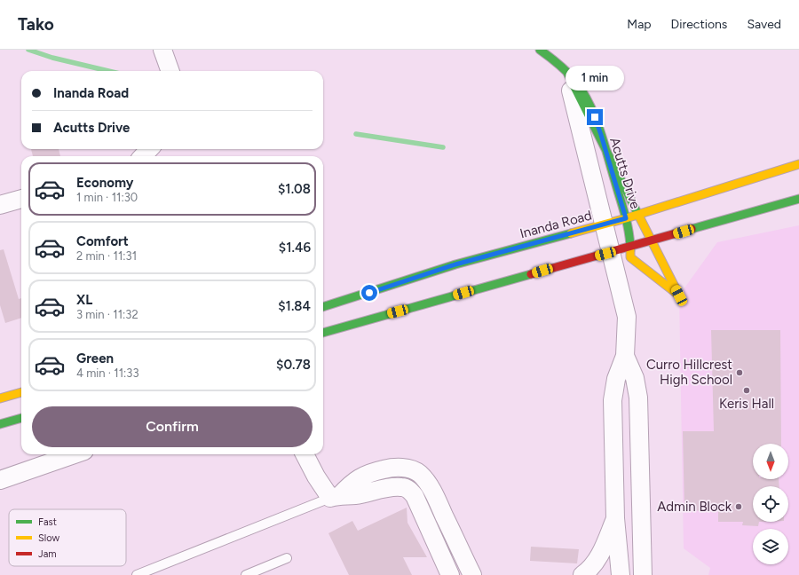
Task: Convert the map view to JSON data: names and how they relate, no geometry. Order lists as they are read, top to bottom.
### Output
{
  "streets": {
    "main road": ["Acutts Drive", "Inanda Road"]
  },
  "crossings": [
    ["Acutts Drive", "Inanda Road"]
  ],
  "places": ["Curro Hillcrest High School", "Keris Hall", "Admin Block"],
  "legend": ["Fast", "Slow", "Jam"],
  "north": "bottom",
  "page": {
    "header": "Tako",
    "nav": ["Map", "Directions", "Saved"],
    "bubble": "1 min",
    "banner": ["Inanda Road", "Acutts Drive"],
    "list": [
      {
        "name": "Economy",
        "note": "1 min · 11:30",
        "value": "$1.08"
      },
      {
        "name": "Comfort",
        "note": "2 min · 11:31",
        "value": "$1.46"
      },
      {
        "name": "XL",
        "note": "3 min · 11:32",
        "value": "$1.84"
      },
      {
        "name": "Green",
        "note": "4 min · 11:33",
        "value": "$0.78"
      }
    ],
    "buttons": "Confirm"
  }
}
